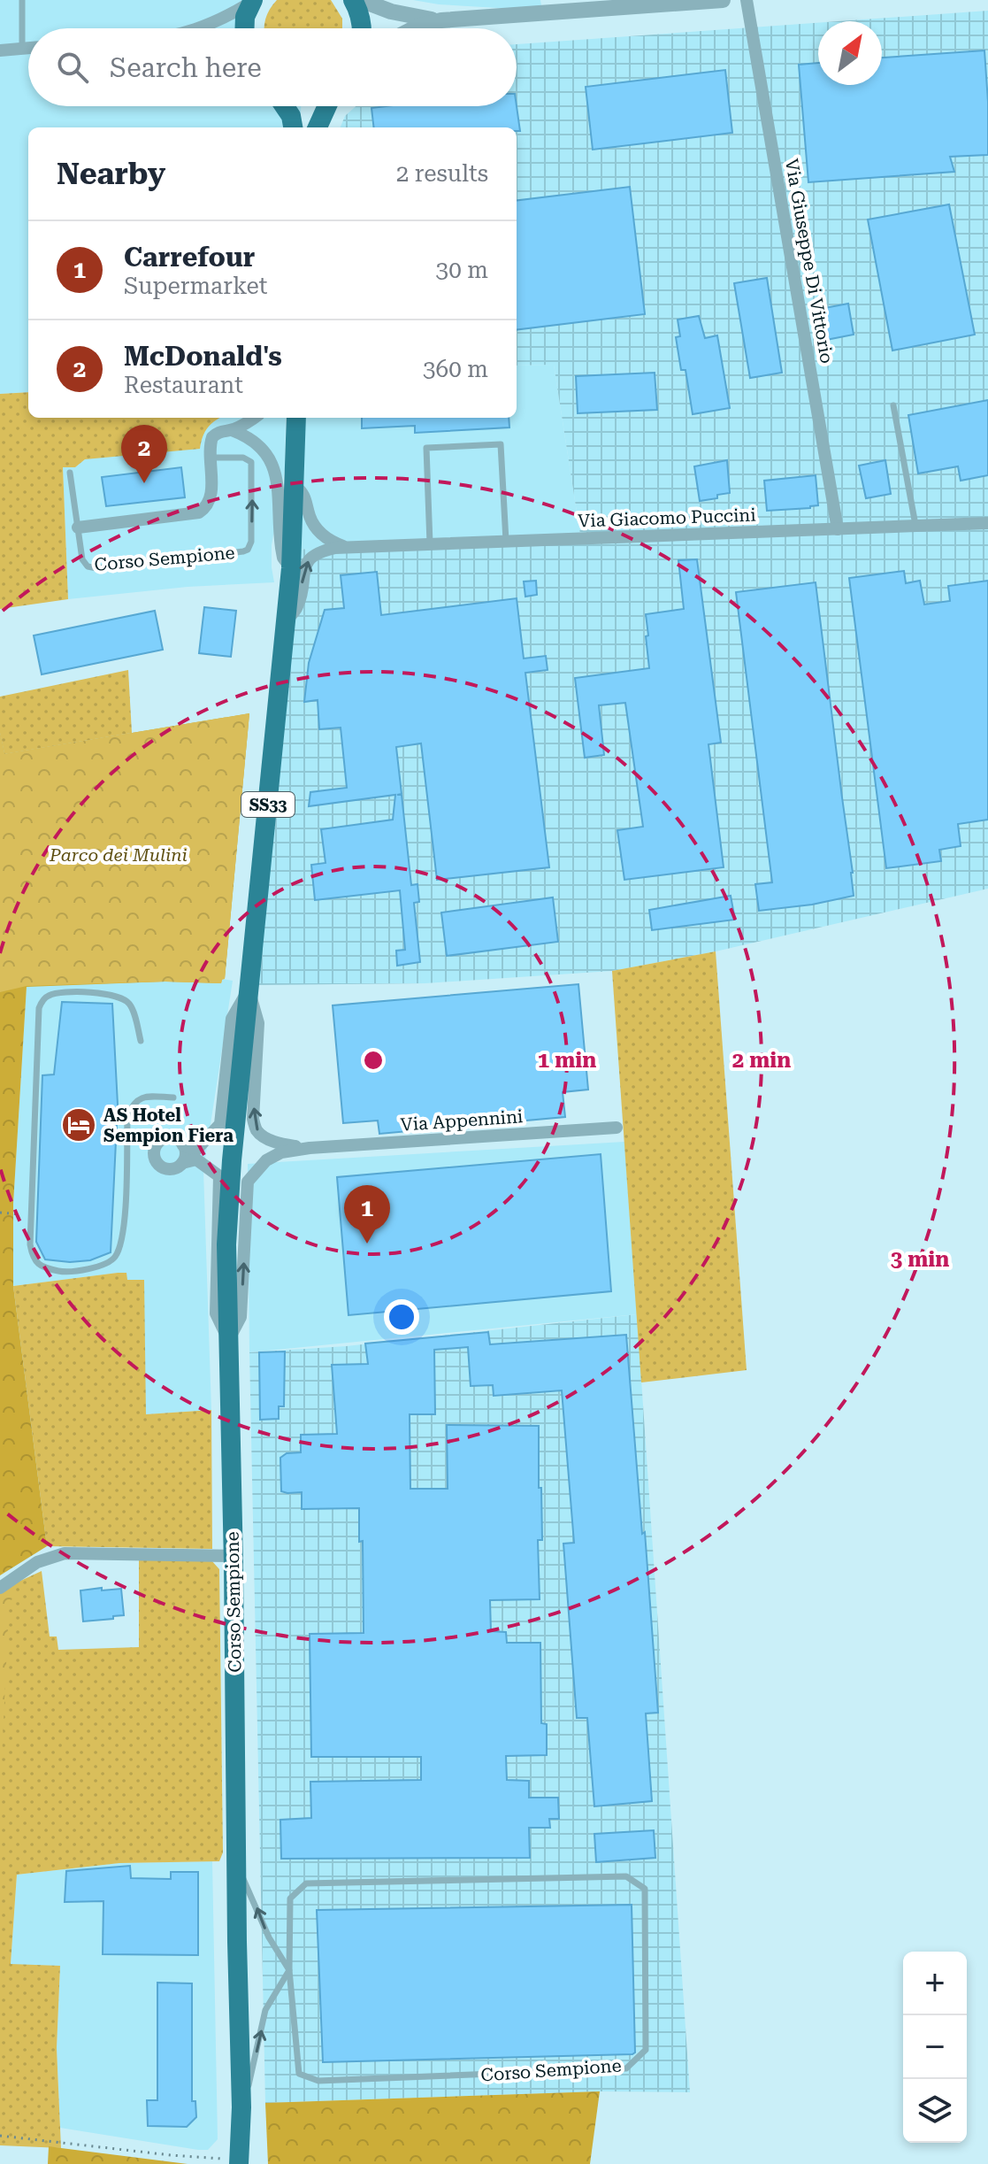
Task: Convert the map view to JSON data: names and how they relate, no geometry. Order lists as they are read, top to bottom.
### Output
{
  "streets": {
    "main road": ["Corso Sempione", "SS33"],
    "street": ["Via Giuseppe Di Vittorio", "Via Giacomo Puccini", "Via Appennini"]
  },
  "crossings": [
    ["Via Giuseppe Di Vittorio", "Via Giacomo Puccini"],
    ["Via Giacomo Puccini", "Corso Sempione"],
    ["Corso Sempione", "Via Appennini"]
  ],
  "one_way": ["Via Appennini"],
  "parks": ["Parco dei Mulini"],
  "places": {
    "hotel": ["AS Hotel Sempion Fiera"]
  },
  "north": "top right",
  "page": {
    "search": "Search here",
    "heading": ["Nearby", "2 results"],
    "list": [
      {
        "mark": "1",
        "name": "Carrefour",
        "note": "Supermarket",
        "value": "30 m"
      },
      {
        "mark": "2",
        "name": "McDonald's",
        "note": "Restaurant",
        "value": "360 m"
      }
    ],
    "pins": ["2", "1"],
    "map_buttons": ["+", "−"]
  },
  "rings": ["1 min", "2 min", "3 min"]
}
